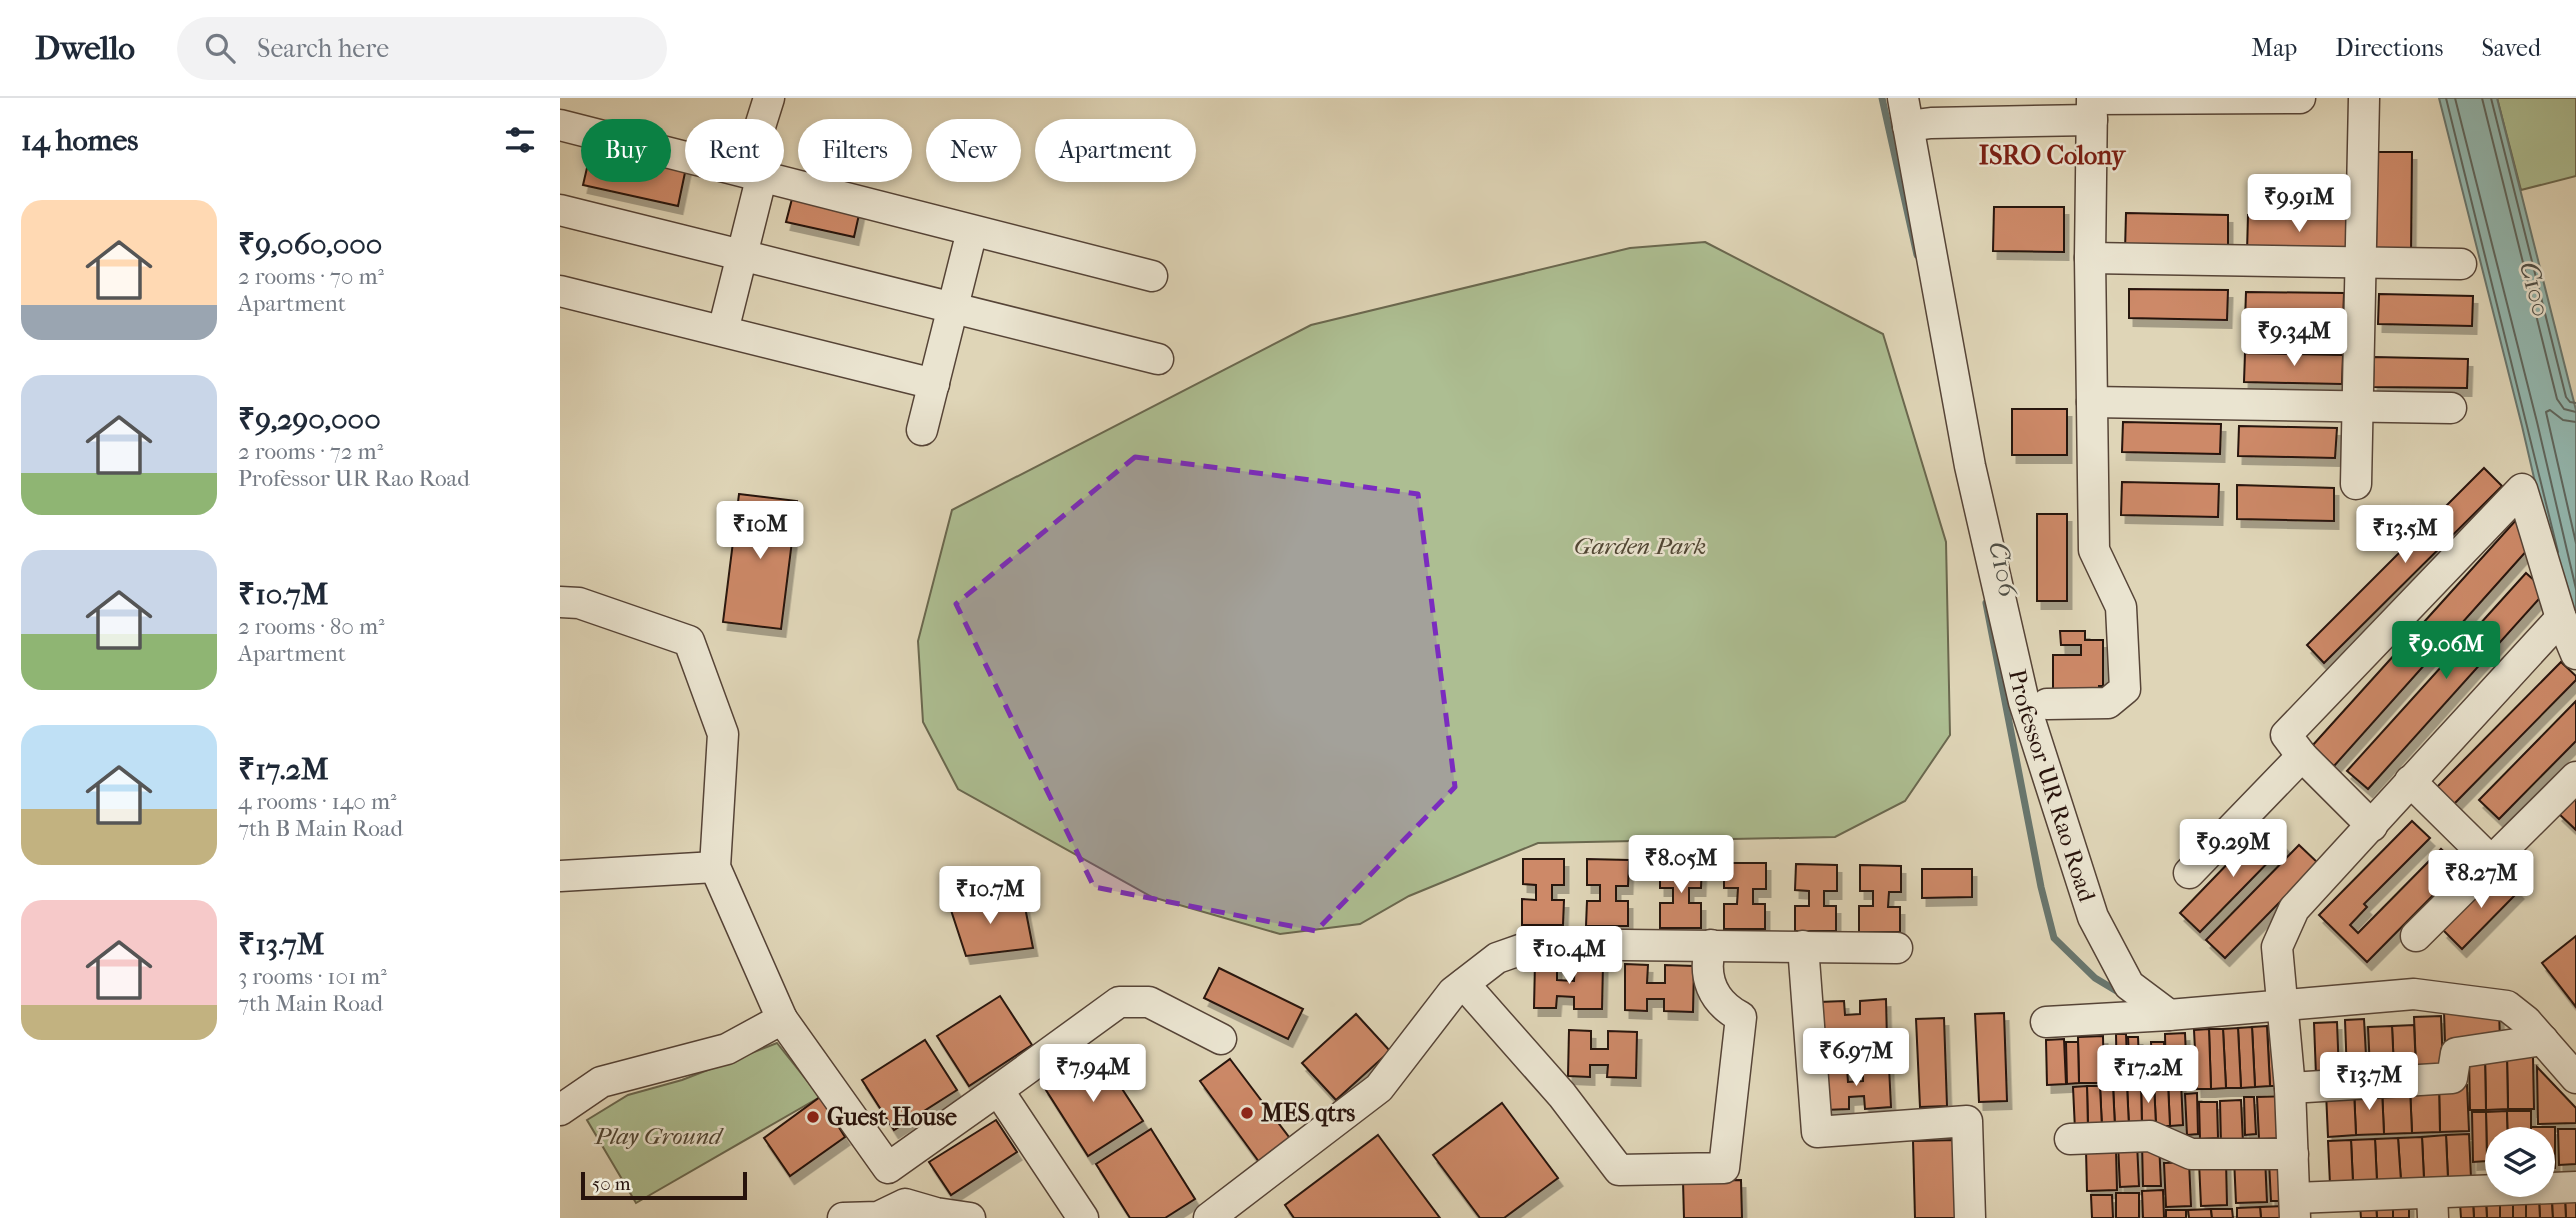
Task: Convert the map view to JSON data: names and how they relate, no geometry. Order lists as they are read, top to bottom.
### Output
{
  "streets": {
    "street": ["Professor UR Rao Road"]
  },
  "districts": ["ISRO Colony"],
  "water": ["C100", "C106"],
  "parks": ["Garden Park", "Play Ground"],
  "places": ["MES qtrs", "Guest House"],
  "scale_bar": "50 m",
  "page": {
    "header": "Dwello",
    "search": "Search here",
    "nav": ["Map", "Directions", "Saved"],
    "heading": "14 homes",
    "chip": [
      "Buy",
      "Rent",
      "Filters",
      "New",
      "Apartment"
    ],
    "price": [
      "₹9.91M",
      "₹9.34M",
      "₹10M",
      "₹13.5M",
      "₹9.06M",
      "₹9.29M",
      "₹8.05M",
      "₹8.27M",
      "₹10.7M",
      "₹10.4M",
      "₹6.97M",
      "₹7.94M",
      "₹17.2M",
      "₹13.7M"
    ],
    "list": [
      {
        "name": "₹9,060,000",
        "note": "2 rooms · 70 m² · Apartment"
      },
      {
        "name": "₹9,290,000",
        "note": "2 rooms · 72 m² · Professor UR Rao Road"
      },
      {
        "name": "₹10.7M",
        "note": "2 rooms · 80 m² · Apartment"
      },
      {
        "name": "₹17.2M",
        "note": "4 rooms · 140 m² · 7th B Main Road"
      },
      {
        "name": "₹13.7M",
        "note": "3 rooms · 101 m² · 7th Main Road"
      }
    ],
    "scale": "50 m"
  }
}
